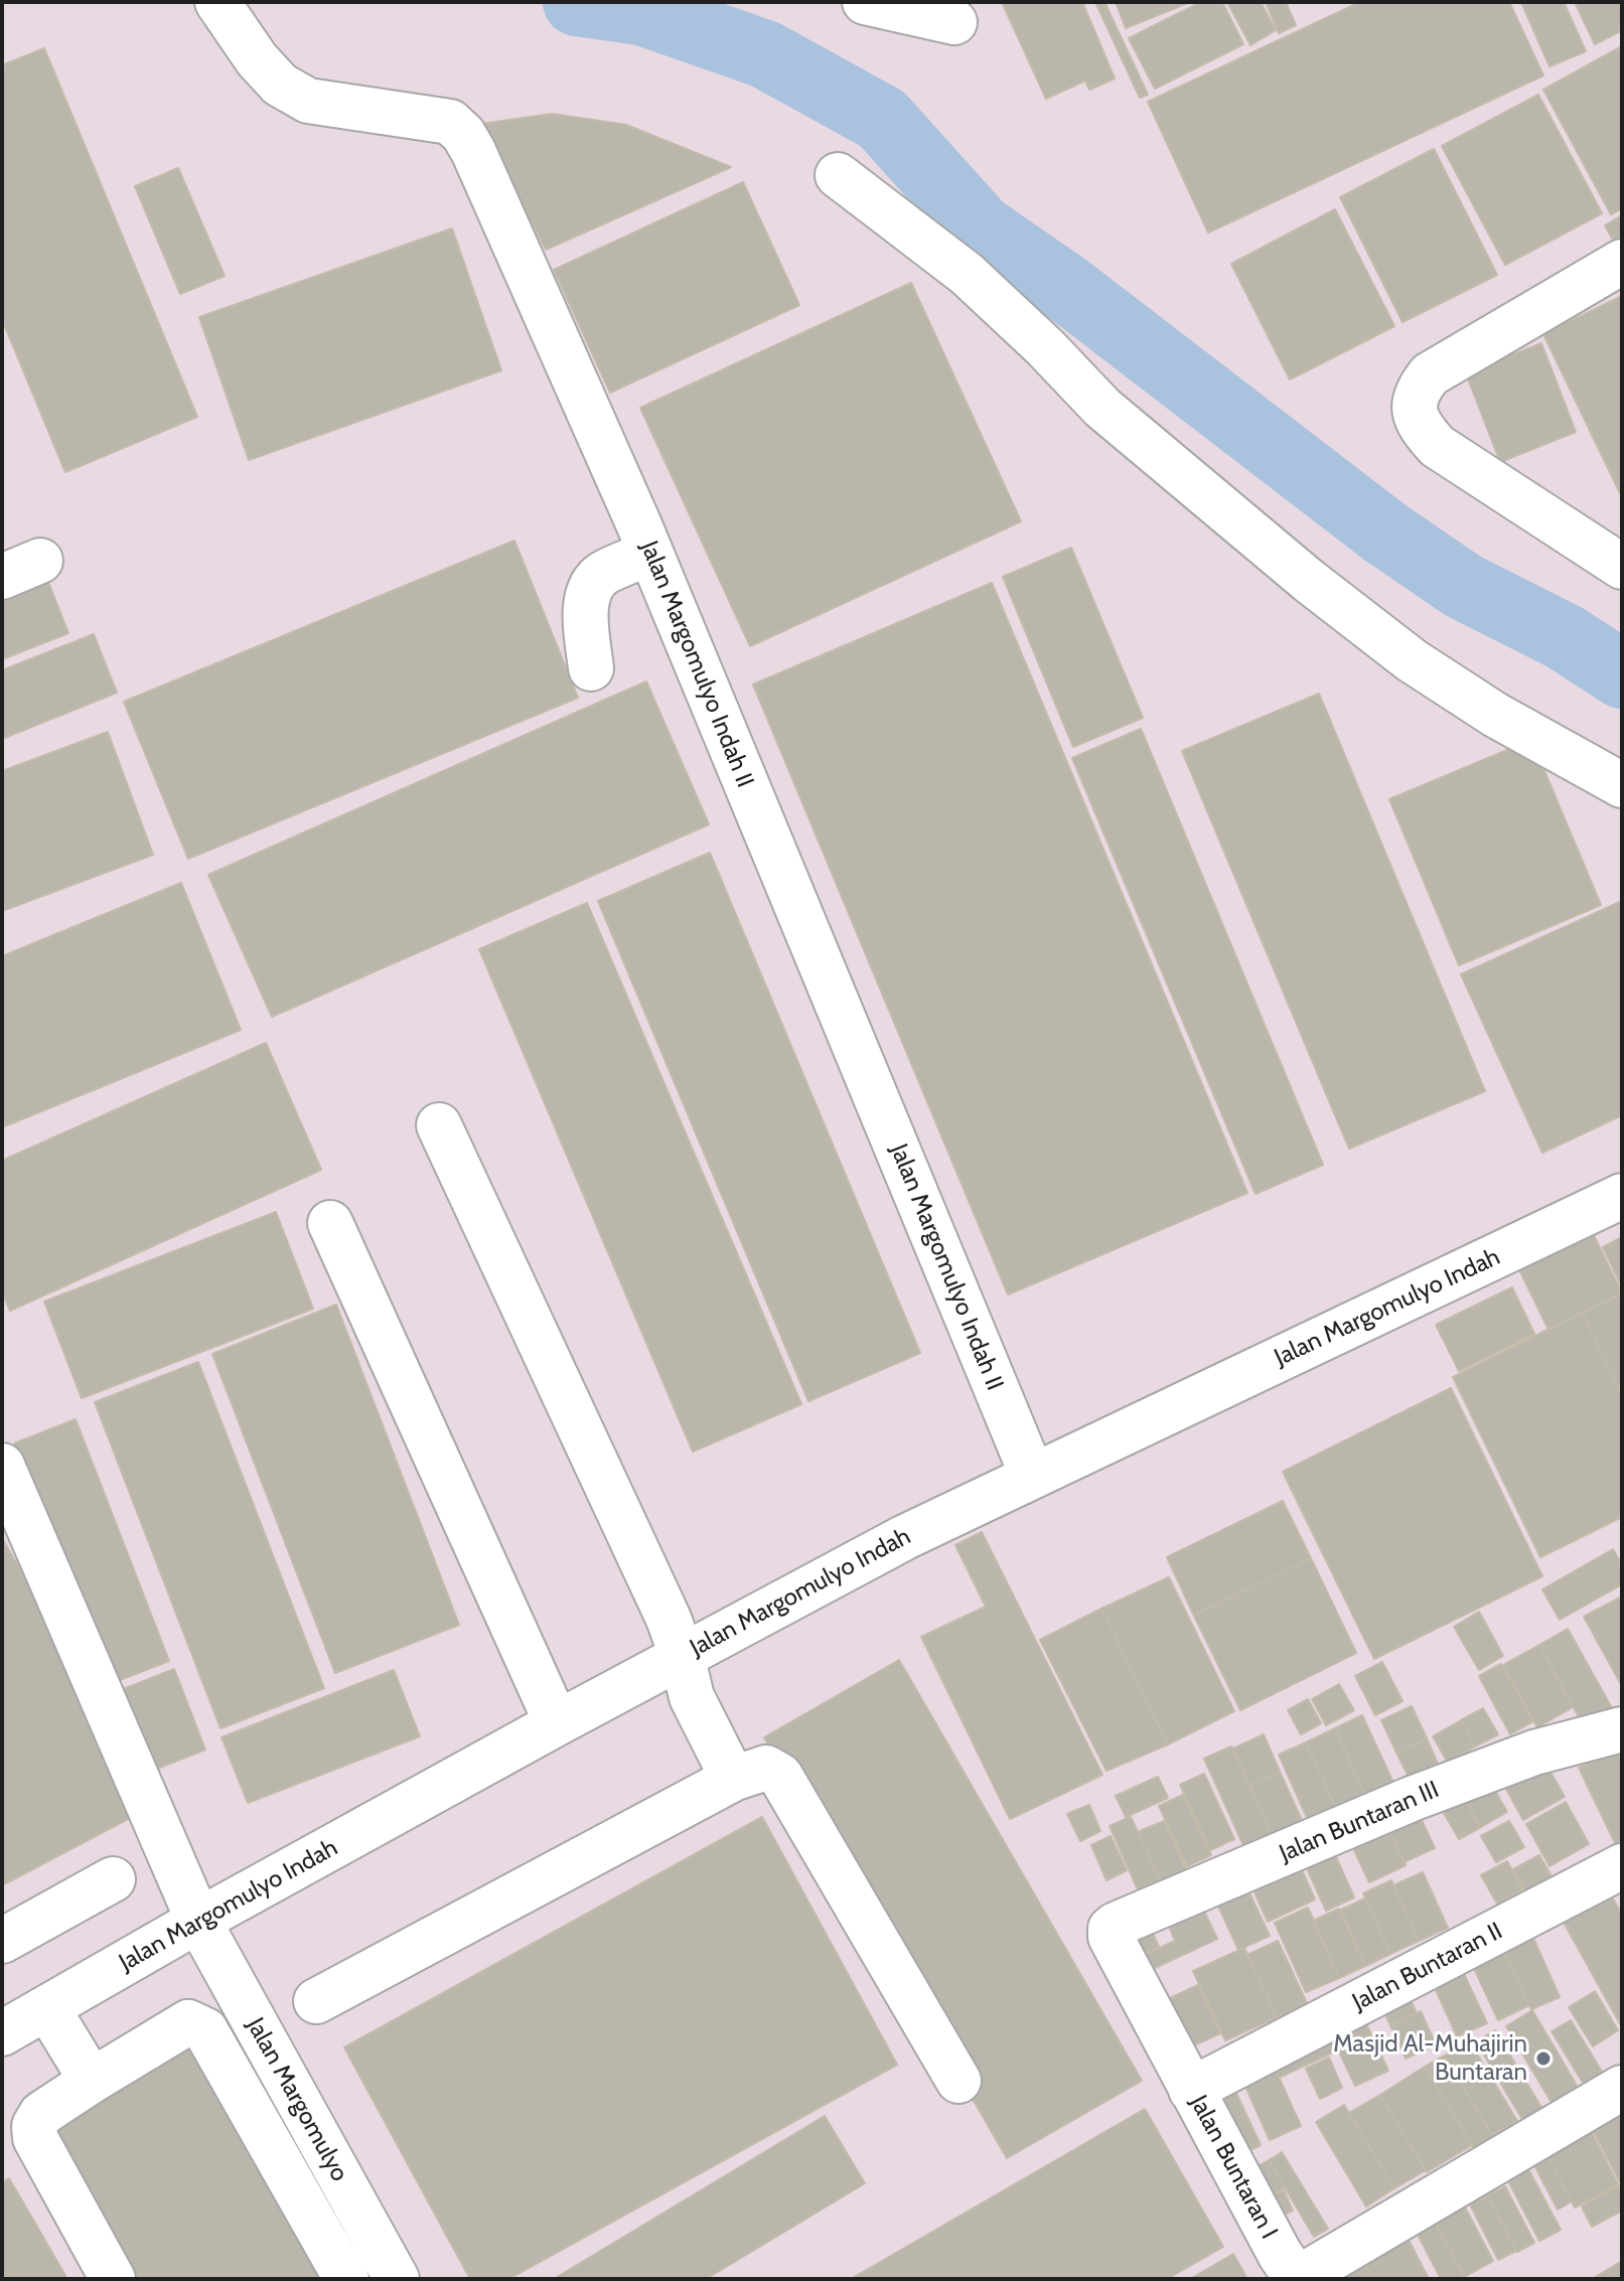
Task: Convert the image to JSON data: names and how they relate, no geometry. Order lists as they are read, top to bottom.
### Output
{
  "streets": {
    "street": [
      "Jalan Margomulyo Indah II",
      "Jalan Margomulyo Indah",
      "Jalan Buntaran III",
      "Jalan Buntaran II",
      "Jalan Margomulyo",
      "Jalan Buntaran I"
    ]
  },
  "crossings": [
    ["Jalan Margomulyo Indah II", "Jalan Margomulyo Indah"],
    ["Jalan Margomulyo Indah", "Jalan Margomulyo"],
    ["Jalan Buntaran III", "Jalan Buntaran I"],
    ["Jalan Buntaran II", "Jalan Buntaran I"]
  ],
  "places": ["Masjid Al-Muhajirin Buntaran"]
}
